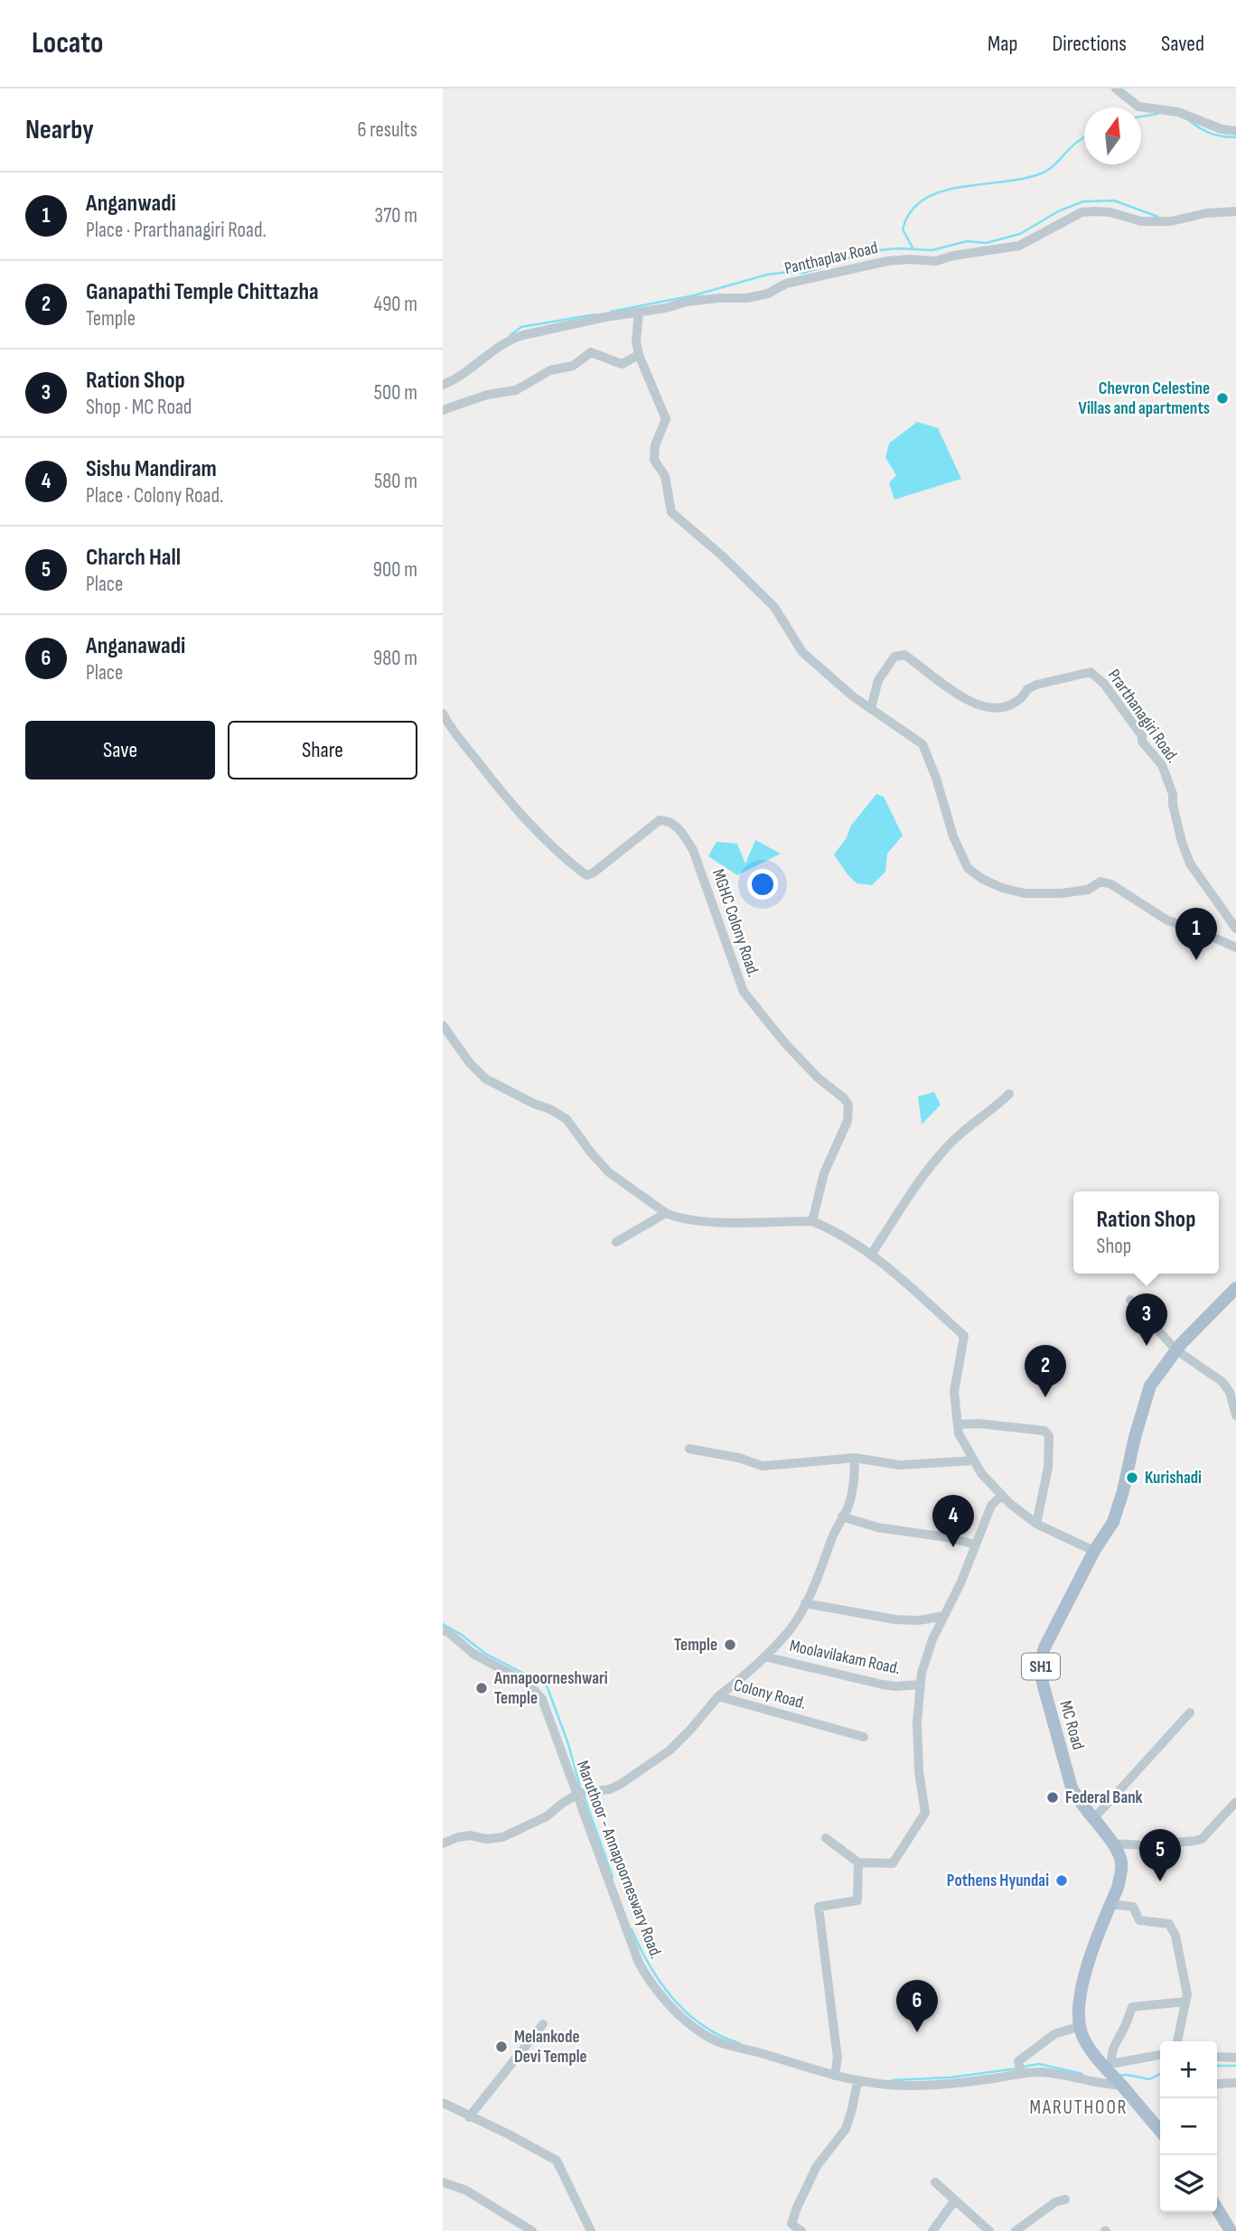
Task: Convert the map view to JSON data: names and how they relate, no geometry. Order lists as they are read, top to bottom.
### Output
{
  "streets": {
    "main road": ["SH1", "MC Road"],
    "street": [
      "Panthaplav Road",
      "Prarthanagiri Road.",
      "MGHC Colony Road.",
      "Moolavilakam Road.",
      "Colony Road.",
      "Maruthoor - Annapoorneswary Road."
    ]
  },
  "crossings": [
    ["Moolavilakam Road.", "Colony Road."],
    ["MC Road", "Maruthoor - Annapoorneswary Road."]
  ],
  "districts": ["MARUTHOOR"],
  "places": [
    "Chevron Celestine Villas and apartments",
    "Kurishadi",
    "Temple",
    "Annapoorneshwari Temple",
    "Federal Bank",
    "Pothens Hyundai",
    "Melankode Devi Temple"
  ],
  "north": "top",
  "page": {
    "header": "Locato",
    "nav": ["Map", "Directions", "Saved"],
    "heading": ["Nearby", "6 results"],
    "list": [
      {
        "mark": "1",
        "name": "Anganwadi",
        "note": "Place · Prarthanagiri Road.",
        "value": "370 m"
      },
      {
        "mark": "2",
        "name": "Ganapathi Temple Chittazha",
        "note": "Temple",
        "value": "490 m"
      },
      {
        "mark": "3",
        "name": "Ration Shop",
        "note": "Shop · MC Road",
        "value": "500 m"
      },
      {
        "mark": "4",
        "name": "Sishu Mandiram",
        "note": "Place · Colony Road.",
        "value": "580 m"
      },
      {
        "mark": "5",
        "name": "Charch Hall",
        "note": "Place",
        "value": "900 m"
      },
      {
        "mark": "6",
        "name": "Anganawadi",
        "note": "Place",
        "value": "980 m"
      }
    ],
    "buttons": ["Save", "Share"],
    "pins": [
      "1",
      "3",
      "2",
      "4",
      "5",
      "6"
    ],
    "popup": ["Ration Shop", "Shop"],
    "map_buttons": ["+", "−"]
  }
}
